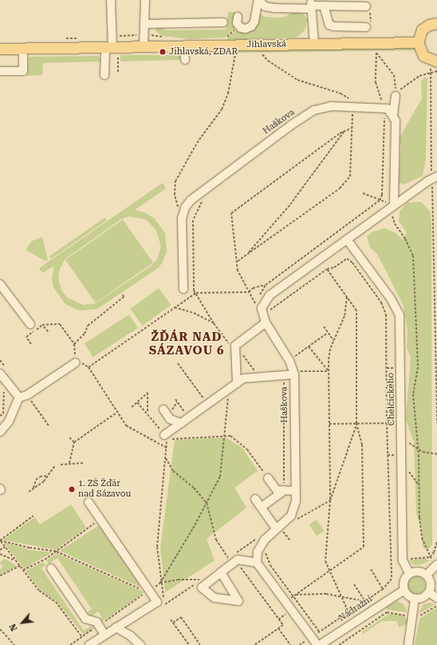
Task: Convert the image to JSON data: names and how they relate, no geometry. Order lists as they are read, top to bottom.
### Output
{
  "streets": {
    "main road": ["Jihlavská"],
    "street": ["Haškova", "Chelčického", "Nádražní"]
  },
  "crossings": [
    ["Haškova", "Chelčického"],
    ["Chelčického", "Nádražní"]
  ],
  "districts": ["ŽĎÁR NAD SÁZAVOU 6"],
  "places": ["Jihlavská, ZDAR", "1. ZŠ Žďár nad Sázavou"],
  "north": "bottom left"
}
